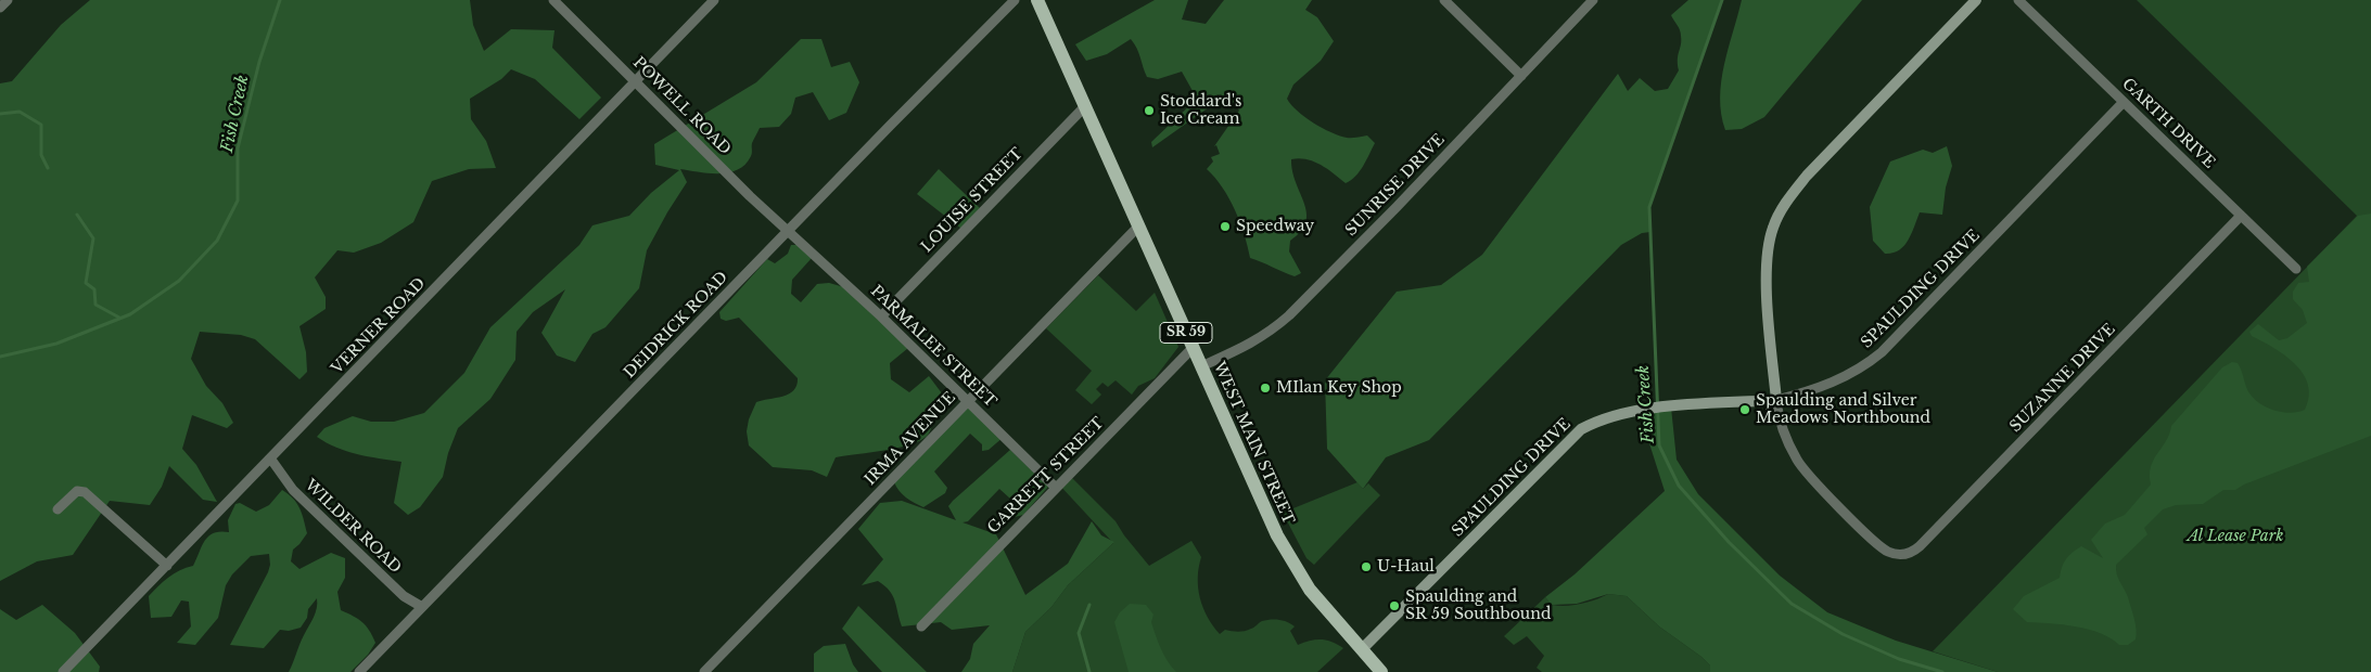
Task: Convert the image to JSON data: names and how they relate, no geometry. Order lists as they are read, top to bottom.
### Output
{
  "streets": {
    "main road": ["SR 59", "WEST MAIN STREET"],
    "street": [
      "POWELL ROAD",
      "GARTH DRIVE",
      "SUNRISE DRIVE",
      "LOUISE STREET",
      "SPAULDING DRIVE",
      "DEIDRICK ROAD",
      "VERNER ROAD",
      "PARMALEE STREET",
      "SUZANNE DRIVE",
      "IRMA AVENUE",
      "GARRETT STREET",
      "WILDER ROAD"
    ]
  },
  "crossings": [
    ["POWELL ROAD", "DEIDRICK ROAD"],
    ["POWELL ROAD", "VERNER ROAD"],
    ["POWELL ROAD", "PARMALEE STREET"],
    ["GARTH DRIVE", "SPAULDING DRIVE"],
    ["GARTH DRIVE", "SUZANNE DRIVE"],
    ["SUNRISE DRIVE", "WEST MAIN STREET"],
    ["LOUISE STREET", "PARMALEE STREET"],
    ["LOUISE STREET", "WEST MAIN STREET"],
    ["SPAULDING DRIVE", "SUZANNE DRIVE"],
    ["SPAULDING DRIVE", "WEST MAIN STREET"],
    ["DEIDRICK ROAD", "PARMALEE STREET"],
    ["DEIDRICK ROAD", "WILDER ROAD"],
    ["VERNER ROAD", "WILDER ROAD"],
    ["PARMALEE STREET", "IRMA AVENUE"],
    ["PARMALEE STREET", "GARRETT STREET"],
    ["IRMA AVENUE", "WEST MAIN STREET"],
    ["WEST MAIN STREET", "GARRETT STREET"]
  ],
  "water": ["Fish Creek"],
  "parks": ["Al Lease Park"],
  "places": [
    "Stoddard's Ice Cream",
    "Speedway",
    "MIlan Key Shop",
    "Spaulding and Silver Meadows Northbound",
    "U-Haul",
    "Spaulding and SR 59 Southbound"
  ]
}
